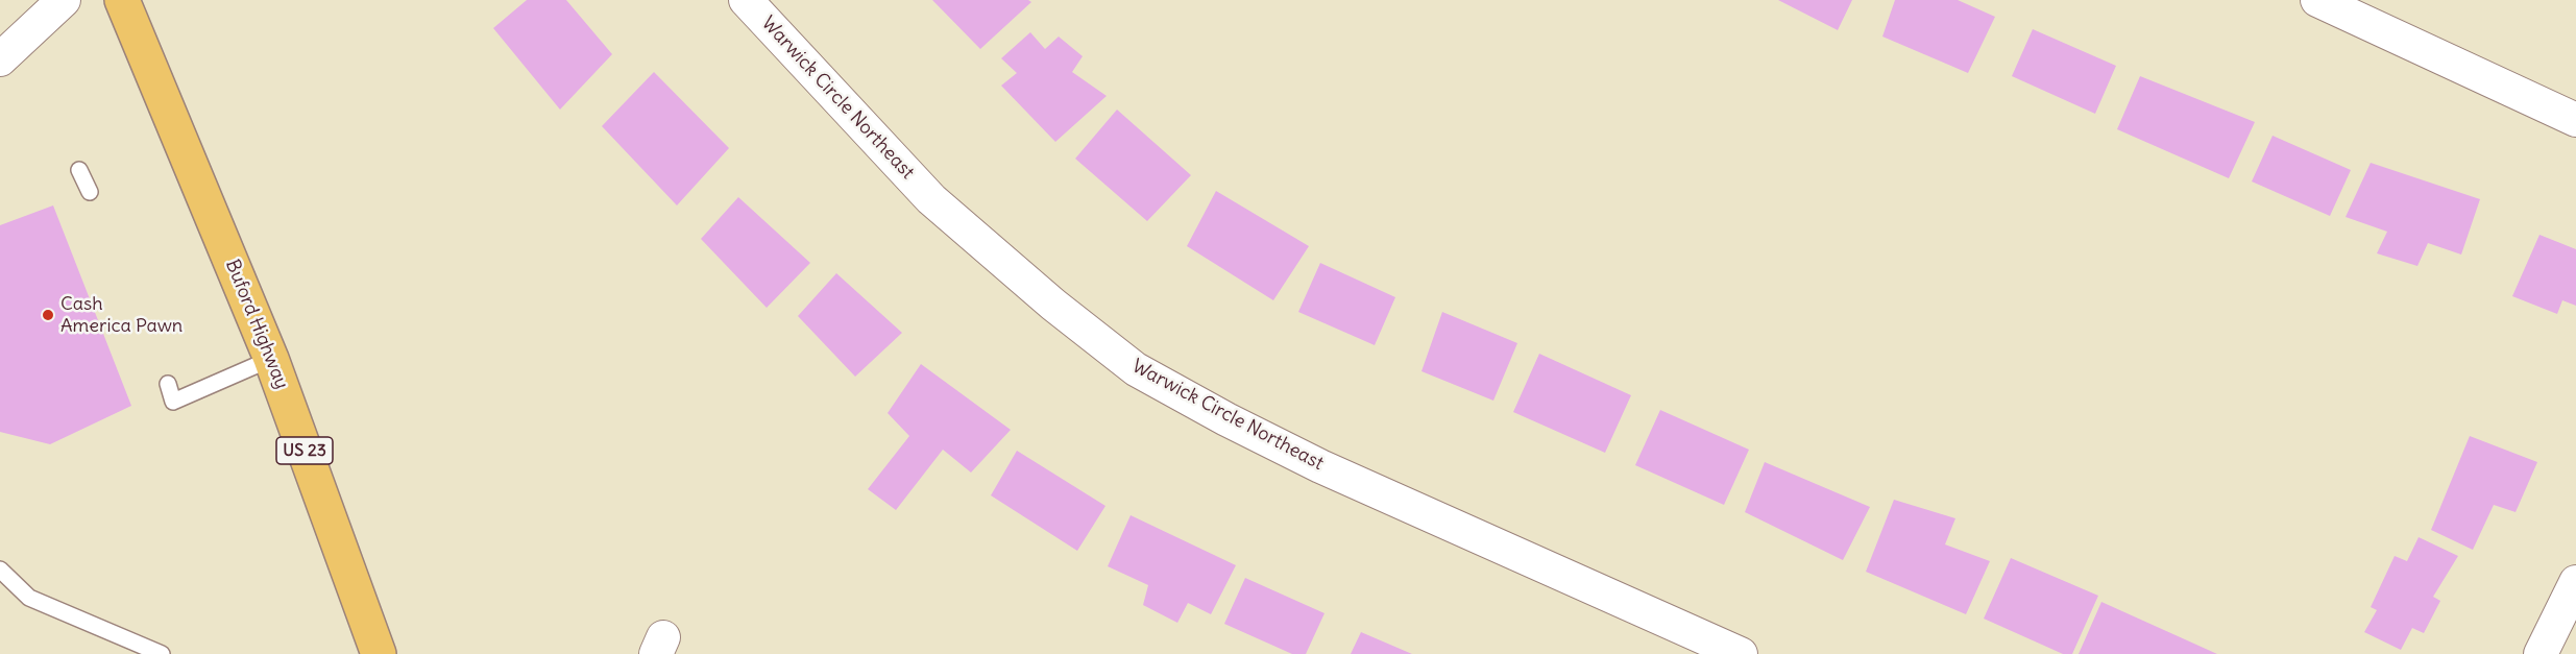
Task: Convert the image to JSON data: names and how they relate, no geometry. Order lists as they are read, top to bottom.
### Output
{
  "streets": {
    "main road": ["Buford Highway", "US 23"],
    "street": ["Warwick Circle Northeast"]
  },
  "places": ["Cash America Pawn"]
}
